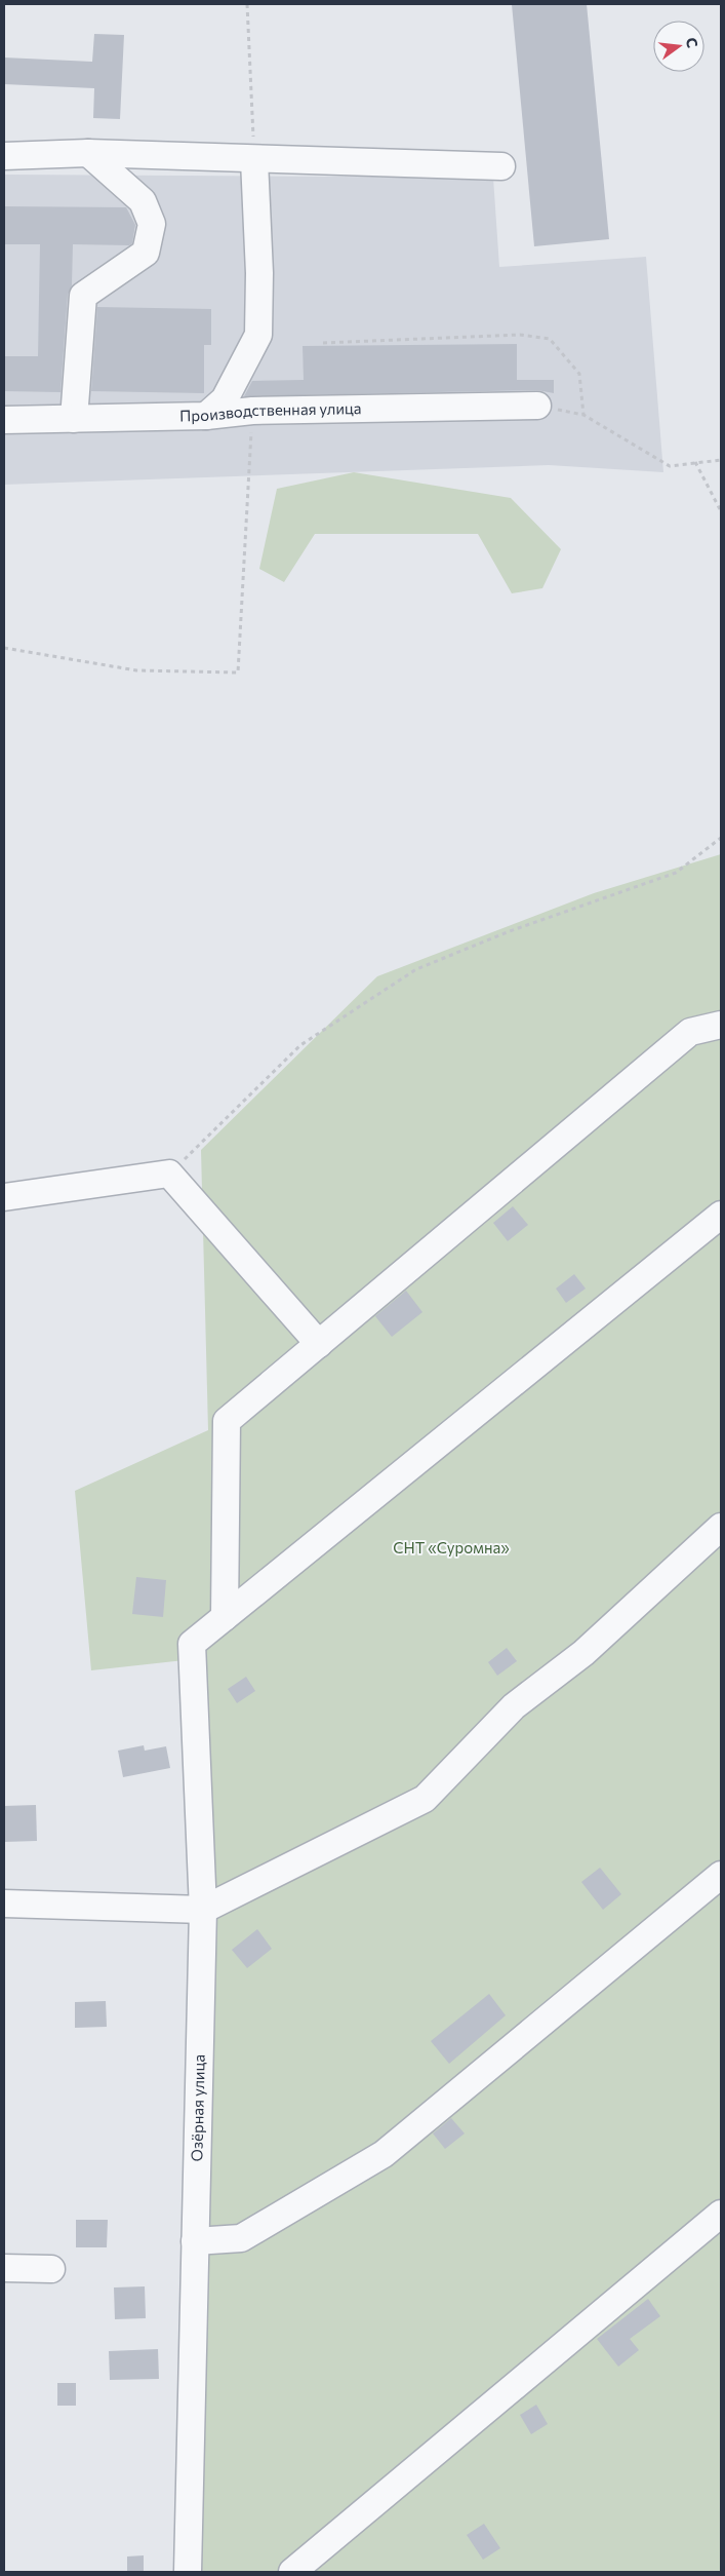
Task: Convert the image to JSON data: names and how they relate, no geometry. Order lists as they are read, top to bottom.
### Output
{
  "streets": {
    "street": ["Производственная улица", "Озёрная улица"]
  },
  "parks": ["СНТ «Суромна»"],
  "north": "right"
}
